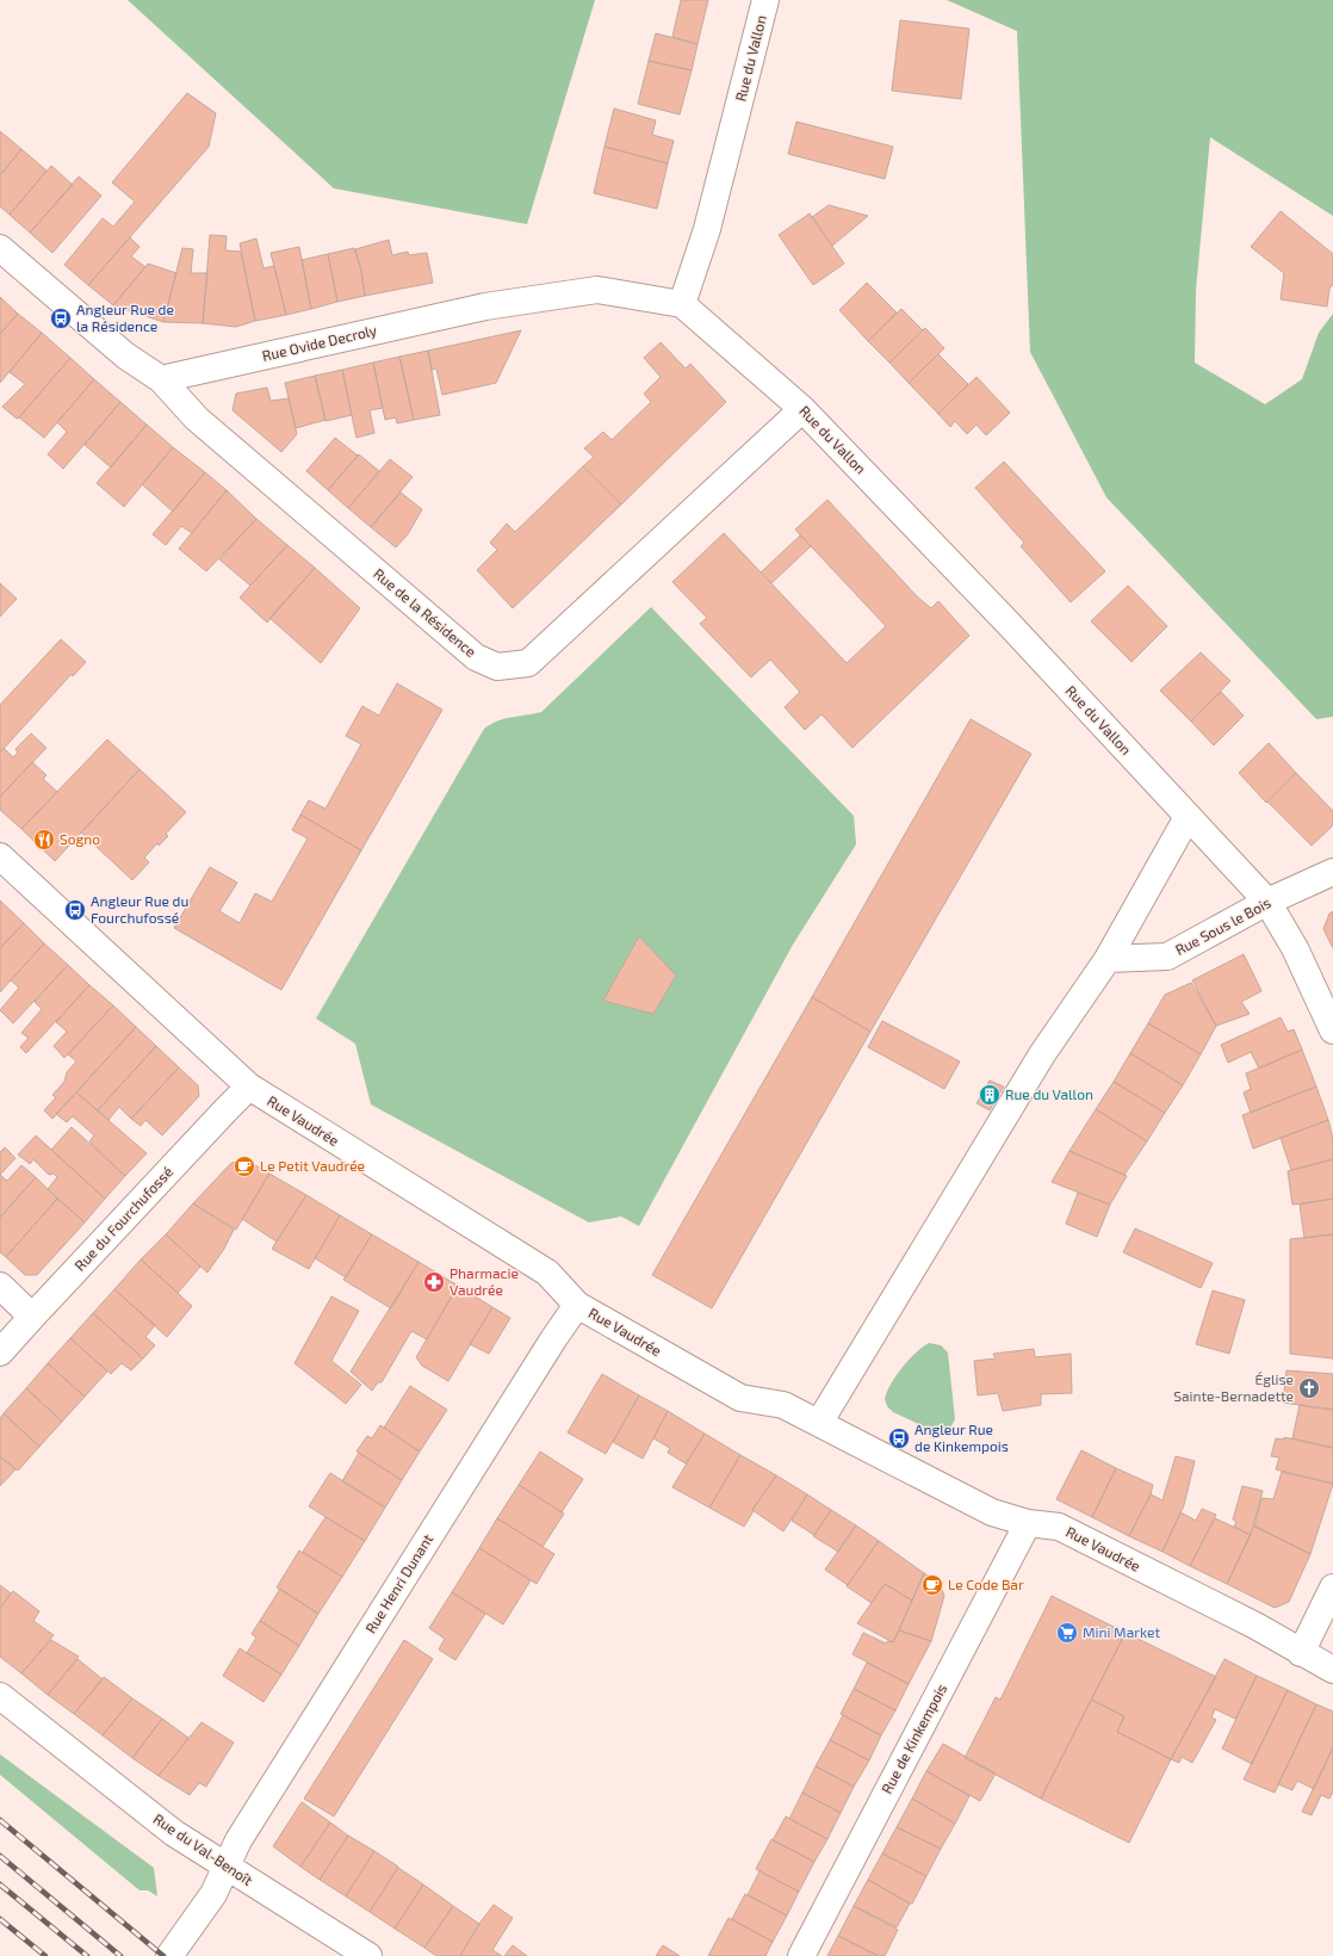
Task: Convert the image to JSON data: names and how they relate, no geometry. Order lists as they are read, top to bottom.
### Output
{
  "streets": {
    "street": [
      "Rue du Vallon",
      "Rue Ovide Decroly",
      "Rue de la Résidence",
      "Rue Sous le Bois",
      "Rue Vaudrée",
      "Rue du Fourchufossé",
      "Rue Henri Dunant",
      "Rue de Kinkempois",
      "Rue du Val-Benoît"
    ]
  },
  "crossings": [
    ["Rue du Vallon", "Rue Ovide Decroly"],
    ["Rue du Vallon", "Rue de la Résidence"],
    ["Rue du Vallon", "Rue Sous le Bois"],
    ["Rue Ovide Decroly", "Rue de la Résidence"],
    ["Rue Vaudrée", "Rue du Fourchufossé"],
    ["Rue Vaudrée", "Rue Henri Dunant"],
    ["Rue Vaudrée", "Rue de Kinkempois"],
    ["Rue Henri Dunant", "Rue du Val-Benoît"]
  ],
  "places": {
    "bus stop": ["Angleur Rue de la Résidence", "Angleur Rue du Fourchufossé", "Angleur Rue de Kinkempois"],
    "restaurant": ["Sogno"],
    "building": ["Rue du Vallon"],
    "cafe": ["Le Petit Vaudrée", "Le Code Bar"],
    "pharmacy": ["Pharmacie Vaudrée"],
    "church": ["Église Sainte-Bernadette"],
    "supermarket": ["Mini Market"]
  }
}
